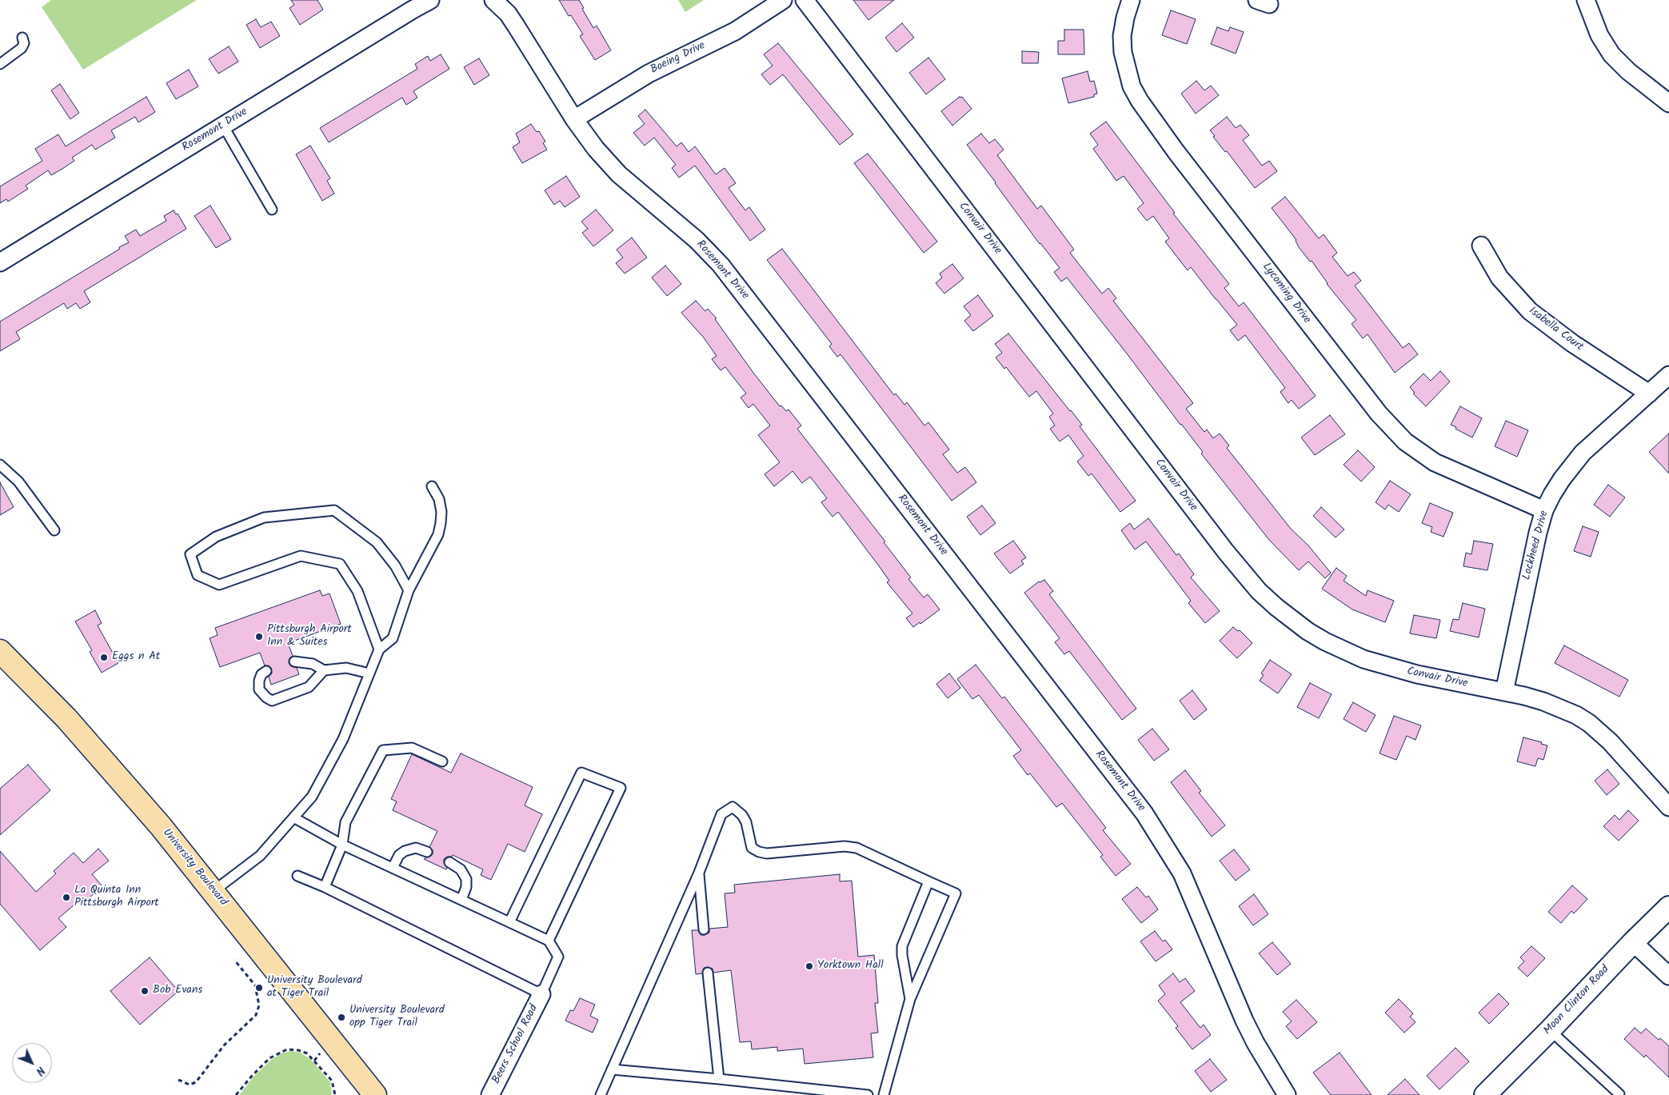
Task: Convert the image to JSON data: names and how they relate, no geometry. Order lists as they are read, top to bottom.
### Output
{
  "streets": {
    "main road": ["University Boulevard"],
    "street": [
      "Boeing Drive",
      "Rosemont Drive",
      "Convair Drive",
      "Lycoming Drive",
      "Isabella Court",
      "Lockheed Drive",
      "Moon Clinton Road",
      "Beers School Road"
    ]
  },
  "crossings": [
    ["Boeing Drive", "Rosemont Drive"],
    ["Convair Drive", "Lockheed Drive"],
    ["Lycoming Drive", "Lockheed Drive"],
    ["Isabella Court", "Lockheed Drive"]
  ],
  "places": [
    "Pittsburgh Airport Inn & Suites",
    "Eggs n At",
    "La Quinta Inn Pittsburgh Airport",
    "Yorktown Hall",
    "University Boulevard at Tiger Trail",
    "Bob Evans",
    "University Boulevard opp Tiger Trail"
  ],
  "north": "bottom right"
}
